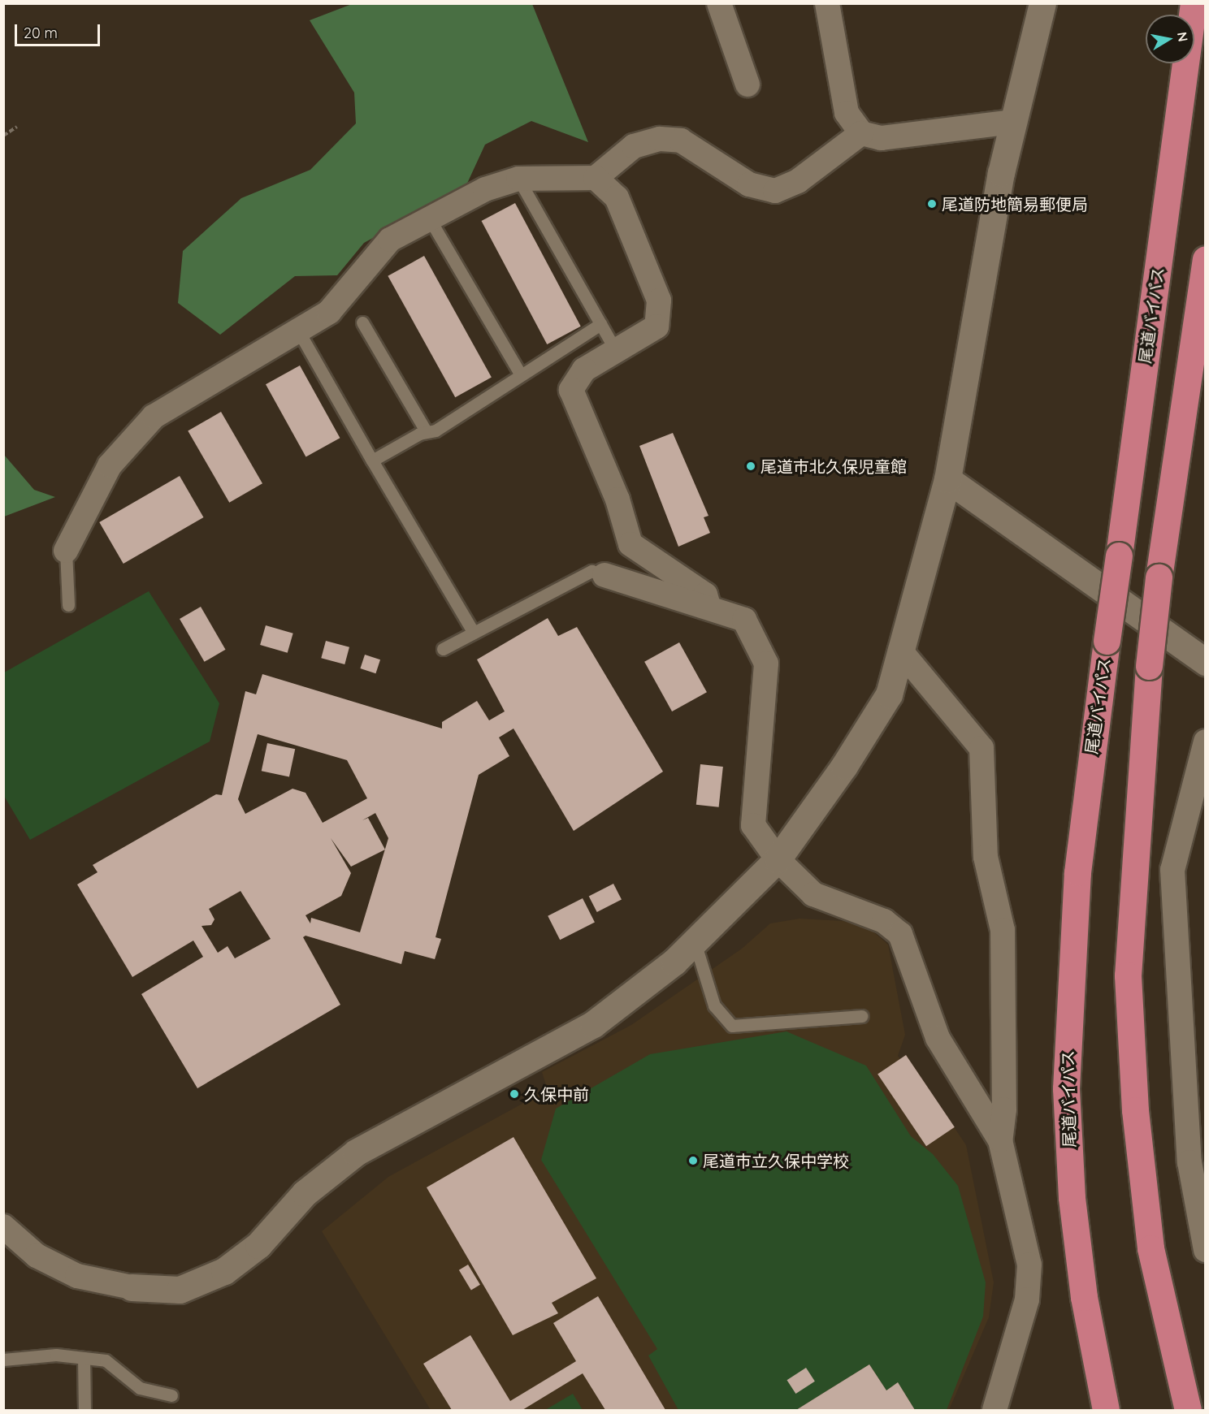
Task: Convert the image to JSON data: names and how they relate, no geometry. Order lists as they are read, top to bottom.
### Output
{
  "streets": {
    "highway": ["尾道バイパス"]
  },
  "places": [
    "尾道防地簡易郵便局",
    "尾道市北久保児童館",
    "久保中前",
    "尾道市立久保中学校"
  ],
  "scale_bar": "20 m",
  "north": "right"
}
